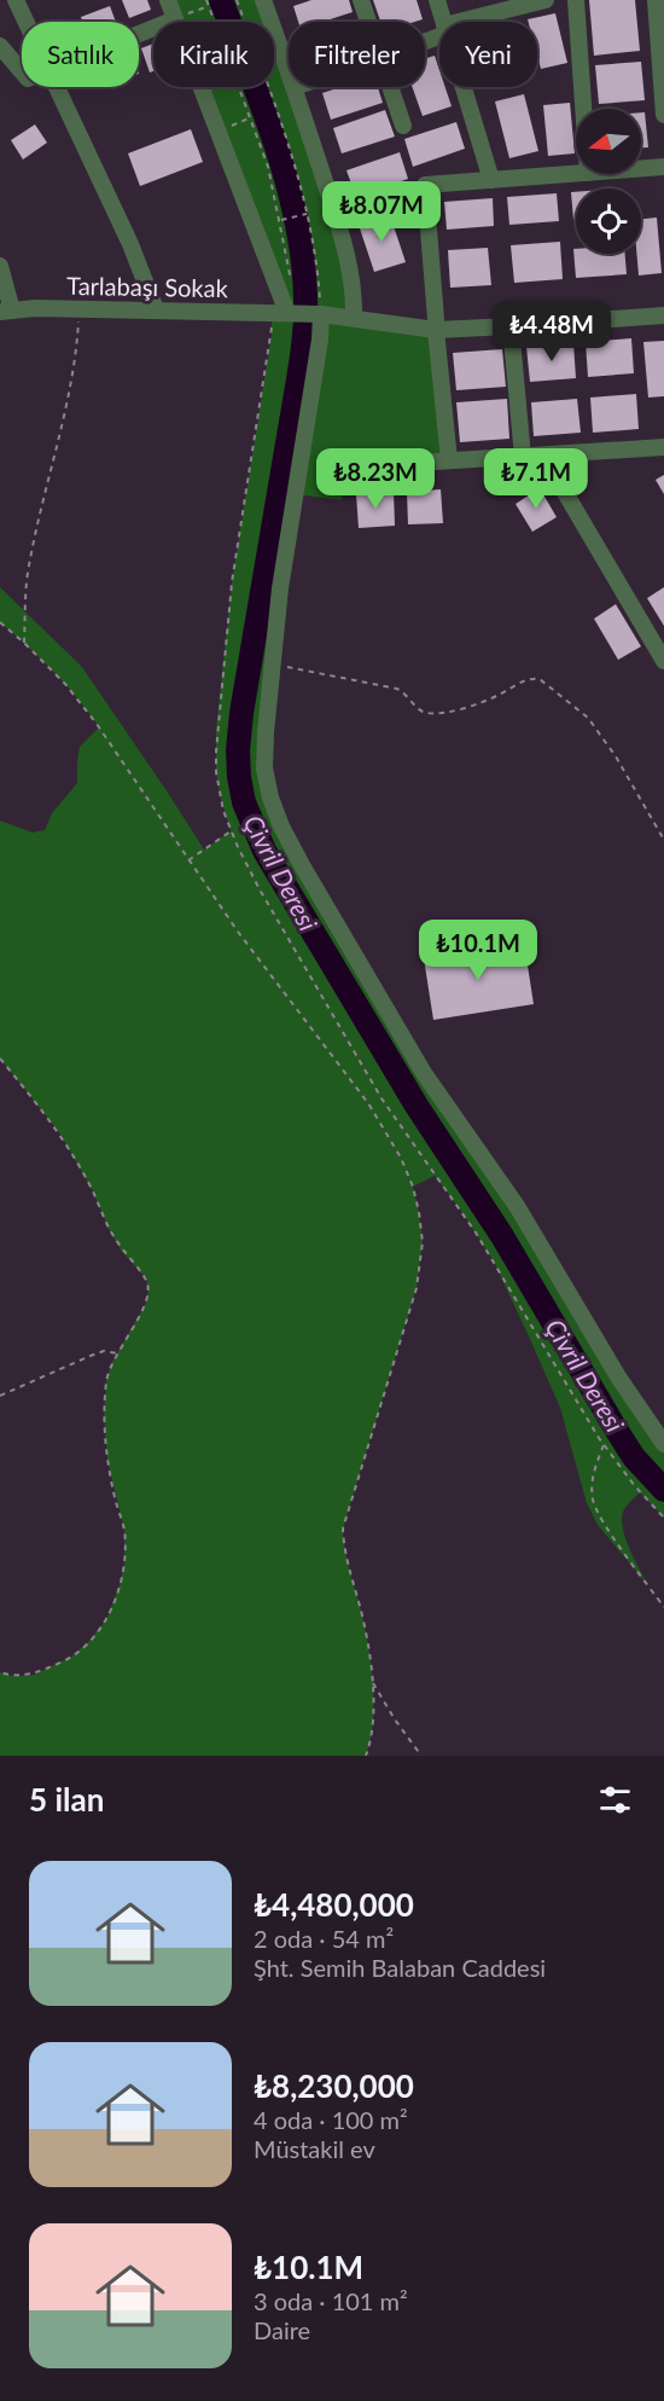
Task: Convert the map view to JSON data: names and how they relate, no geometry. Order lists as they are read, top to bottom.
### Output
{
  "streets": {
    "street": ["Tarlabaşı Sokak"]
  },
  "water": ["Çivril Deresi"],
  "north": "left",
  "page": {
    "chip": [
      "Satılık",
      "Kiralık",
      "Filtreler",
      "Yeni"
    ],
    "price": [
      "₺8.07M",
      "₺4.48M",
      "₺8.23M",
      "₺7.1M",
      "₺10.1M"
    ],
    "heading": "5 ilan",
    "list": [
      {
        "name": "₺4,480,000",
        "note": "2 oda · 54 m² · Şht. Semih Balaban Caddesi"
      },
      {
        "name": "₺8,230,000",
        "note": "4 oda · 100 m² · Müstakil ev"
      },
      {
        "name": "₺10.1M",
        "note": "3 oda · 101 m² · Daire"
      }
    ]
  }
}
